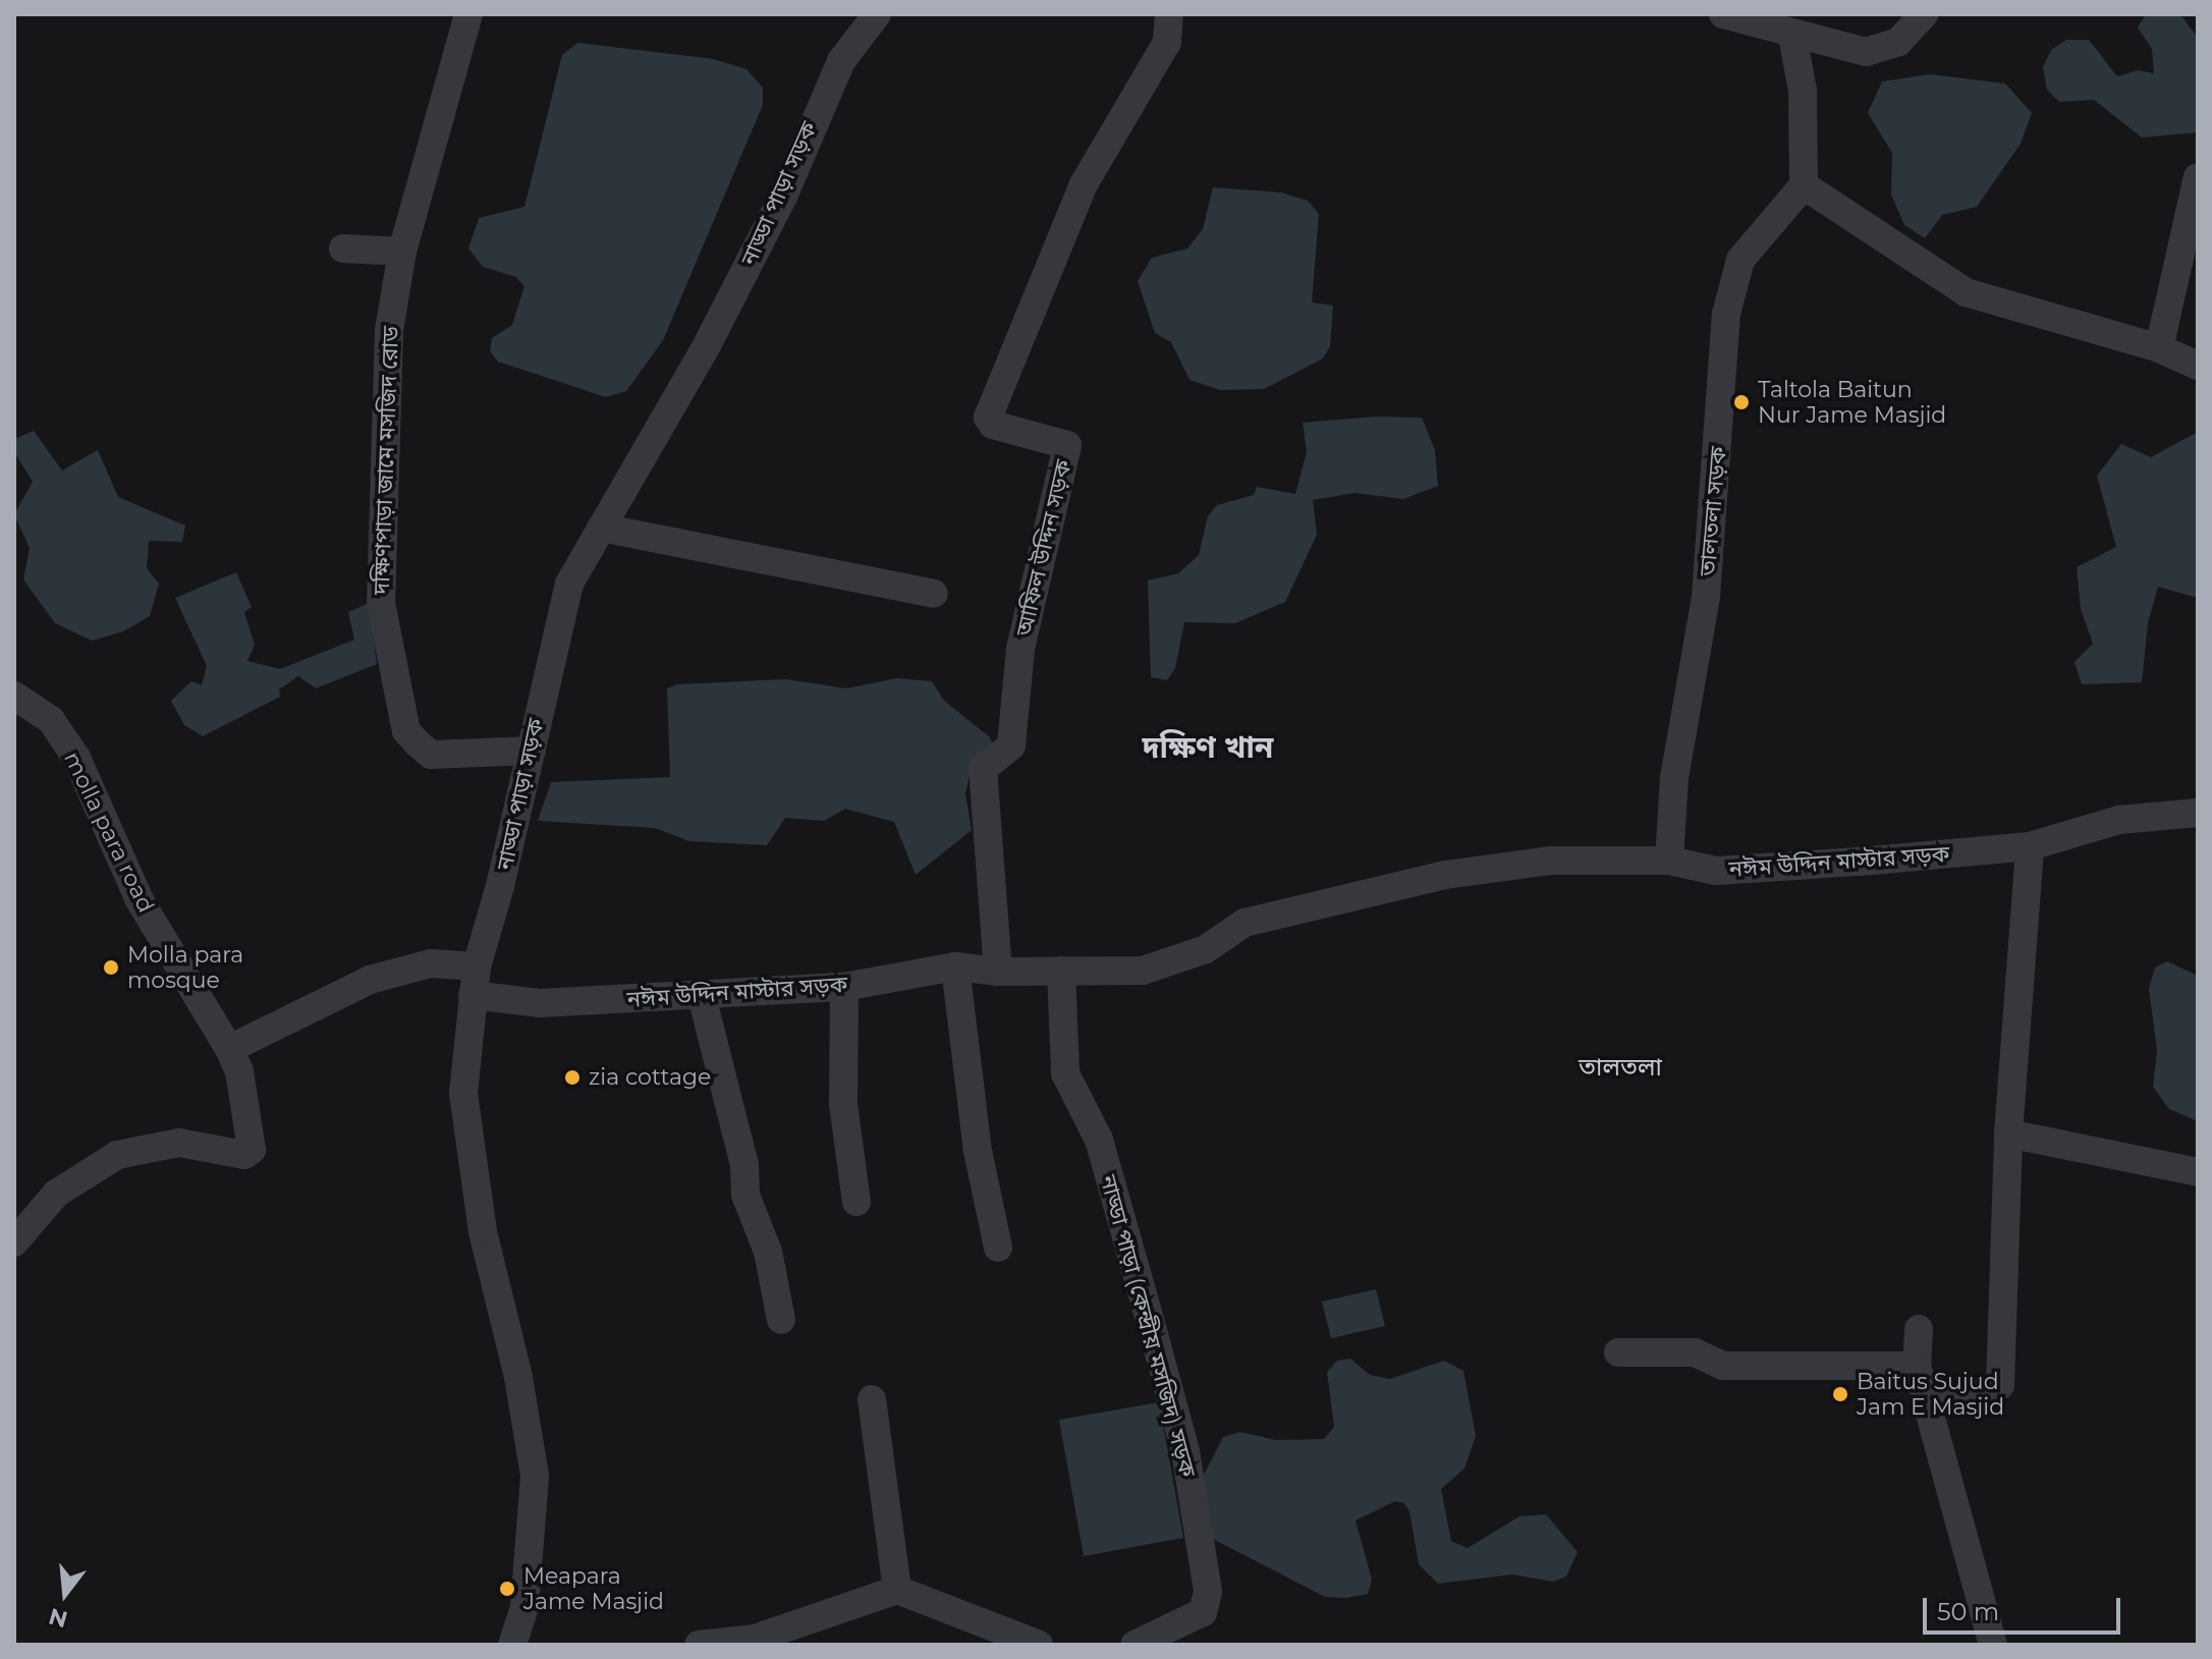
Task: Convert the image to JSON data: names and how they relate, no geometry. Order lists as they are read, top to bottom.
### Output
{
  "streets": {
    "street": [
      "নাড্ডা পাড়া সড়ক",
      "দক্ষিণপাড়া জামে মসজিদ রোড",
      "তালতলা সড়ক",
      "আফিল উদ্দিন সড়ক",
      "molla para road",
      "নঈম উদ্দিন মাস্টার সড়ক",
      "নাড্ডা পাড়া (কেন্দ্রীয় মসজিদ) সড়ক"
    ]
  },
  "crossings": [
    ["নাড্ডা পাড়া সড়ক", "দক্ষিণপাড়া জামে মসজিদ রোড"],
    ["নাড্ডা পাড়া সড়ক", "নঈম উদ্দিন মাস্টার সড়ক"],
    ["তালতলা সড়ক", "নঈম উদ্দিন মাস্টার সড়ক"],
    ["আফিল উদ্দিন সড়ক", "নঈম উদ্দিন মাস্টার সড়ক"],
    ["নঈম উদ্দিন মাস্টার সড়ক", "নাড্ডা পাড়া (কেন্দ্রীয় মসজিদ) সড়ক"]
  ],
  "districts": ["দক্ষিণ খান", "তালতলা"],
  "places": [
    "Taltola Baitun Nur Jame Masjid",
    "Molla para mosque",
    "zia cottage",
    "Baitus Sujud Jam E Masjid",
    "Meapara Jame Masjid"
  ],
  "scale_bar": "50 m",
  "north": "bottom"
}
